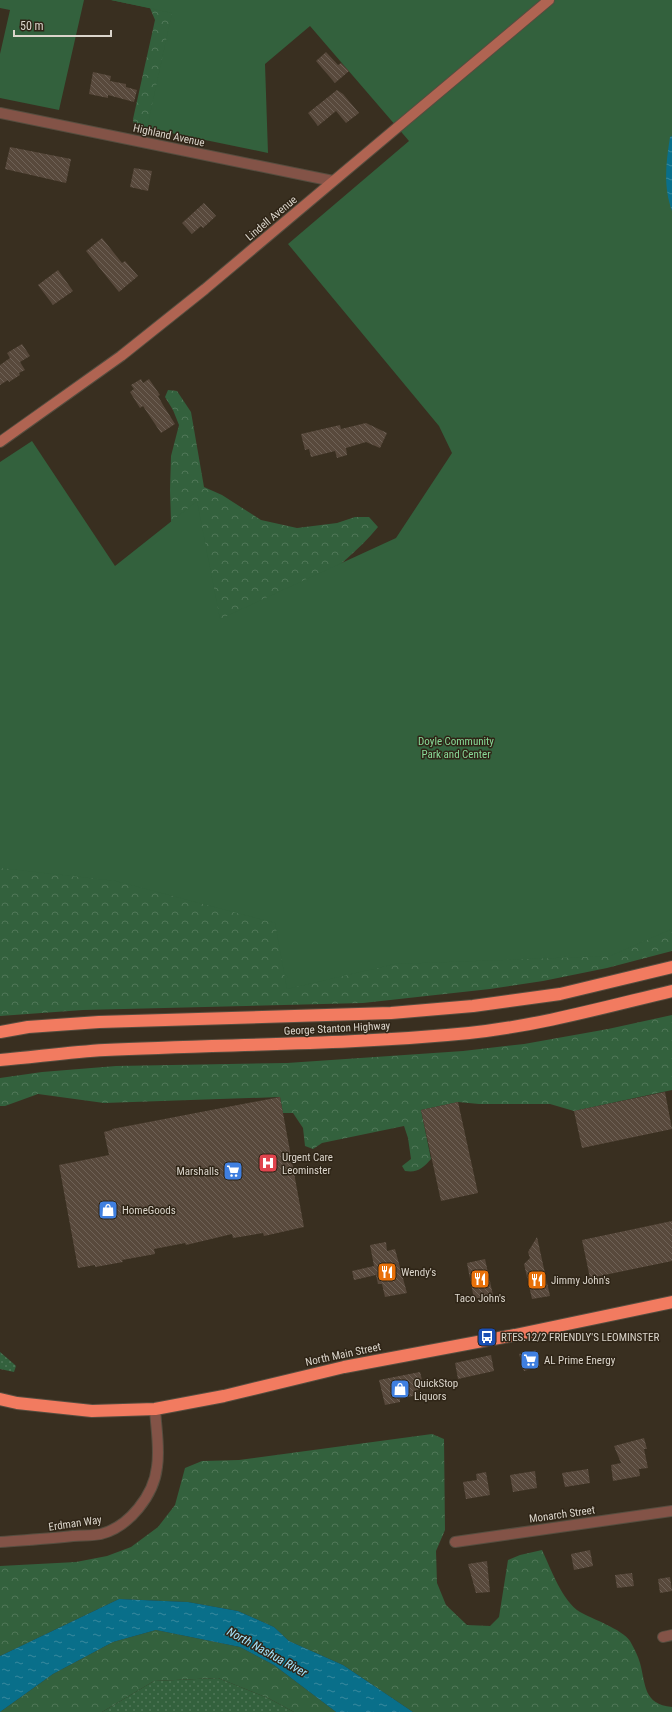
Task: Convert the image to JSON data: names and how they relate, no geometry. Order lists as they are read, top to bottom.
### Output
{
  "streets": {
    "highway": ["George Stanton Highway", "North Main Street"],
    "street": [
      "Highland Avenue",
      "Lindell Avenue",
      "Monarch Street",
      "Erdman Way"
    ]
  },
  "crossings": [
    ["Highland Avenue", "Lindell Avenue"],
    ["North Main Street", "Erdman Way"]
  ],
  "water": ["North Nashua River"],
  "parks": ["Doyle Community Park and Center"],
  "places": {
    "hospital": ["Urgent Care Leominster"],
    "supermarket": ["Marshalls", "AL Prime Energy"],
    "shop": ["HomeGoods", "QuickStop Liquors"],
    "restaurant": ["Wendy's", "Taco John's", "Jimmy John's"],
    "bus stop": ["RTES.12/2 FRIENDLY'S LEOMINSTER"]
  },
  "scale_bar": "50 m"
}
